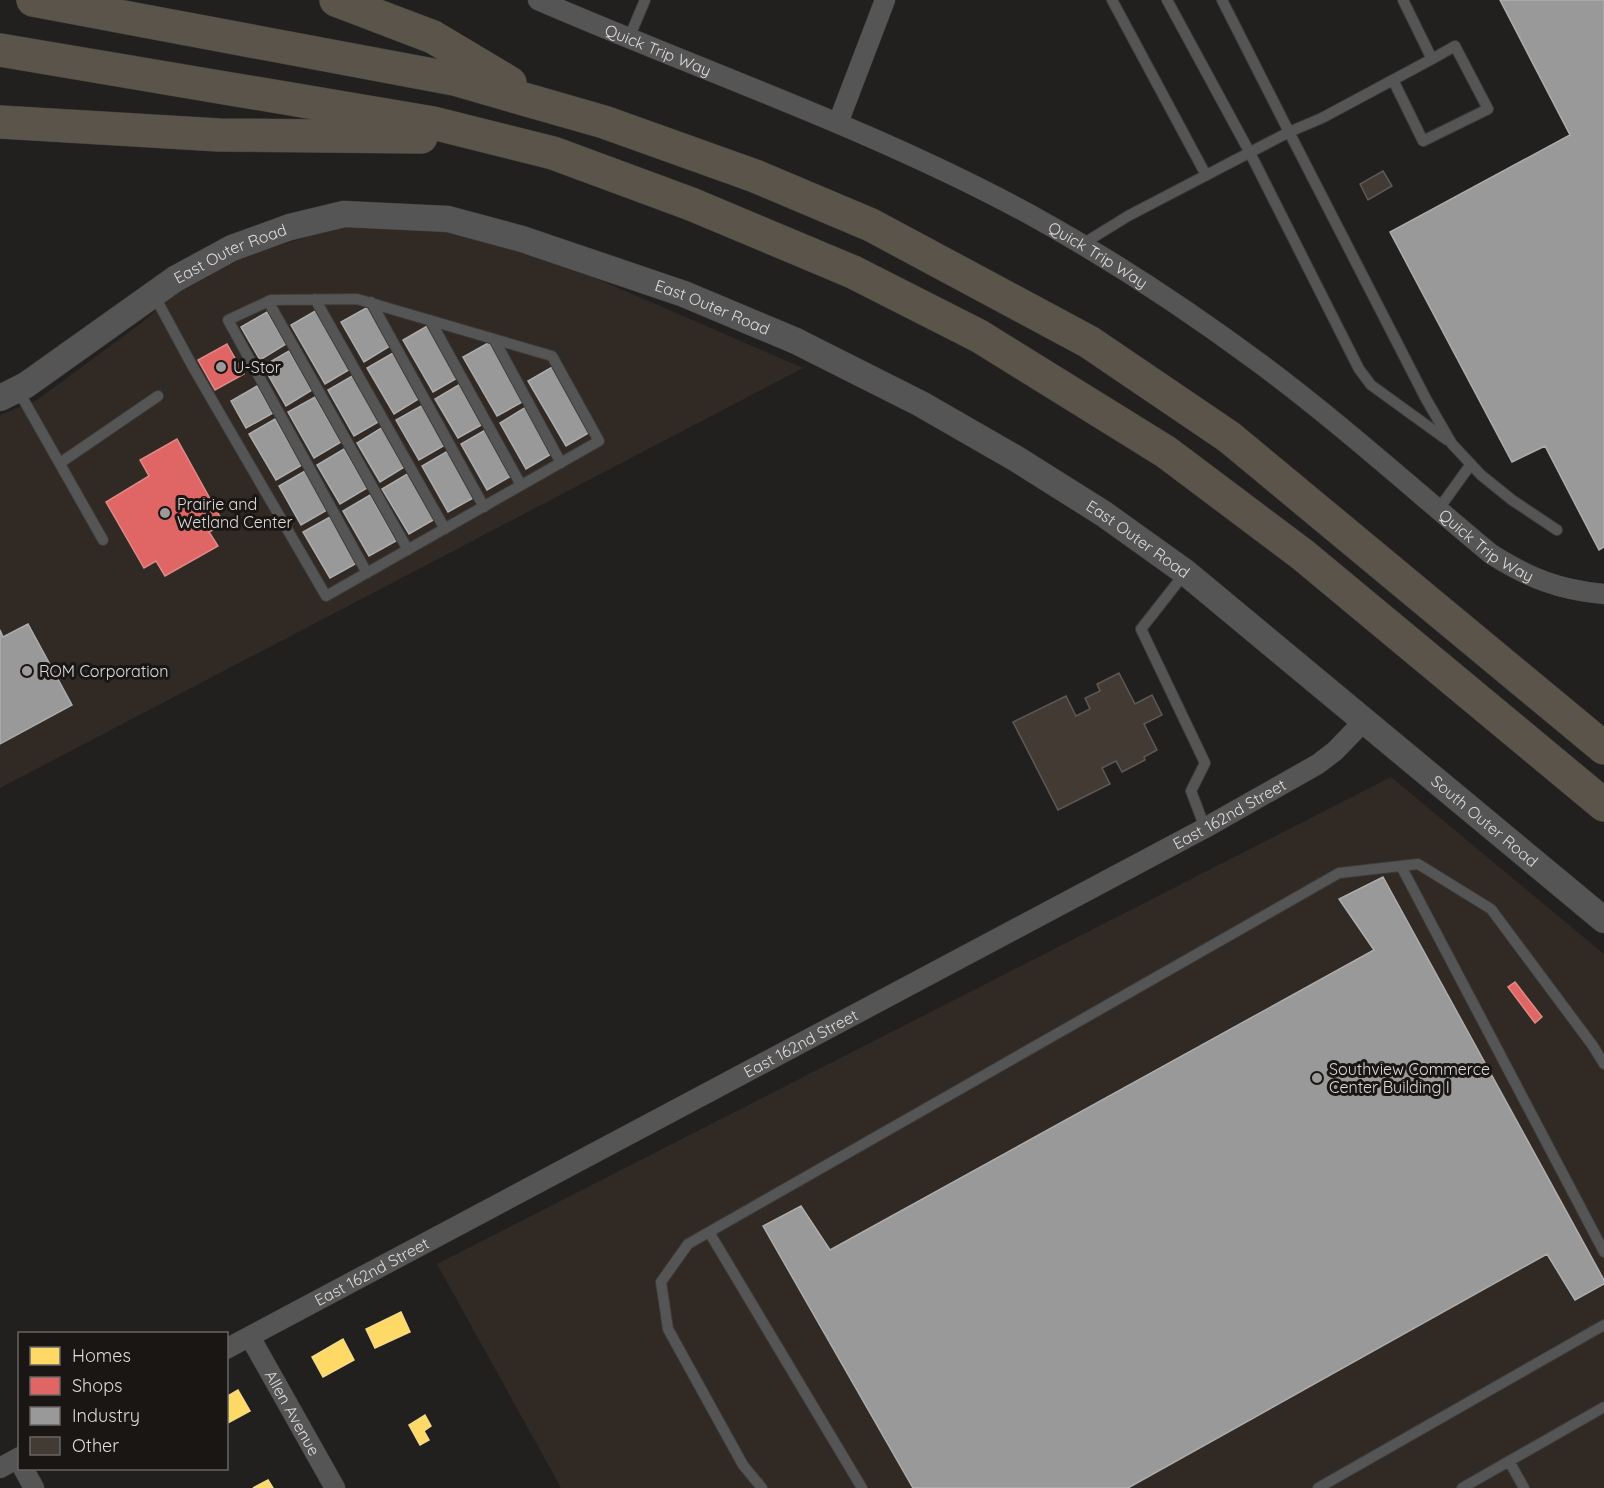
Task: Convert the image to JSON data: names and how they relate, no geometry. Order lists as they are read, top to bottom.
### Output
{
  "streets": {
    "street": [
      "Quick Trip Way",
      "East Outer Road",
      "East 162nd Street",
      "South Outer Road",
      "Allen Avenue"
    ]
  },
  "crossings": [
    ["East Outer Road", "East 162nd Street"],
    ["East Outer Road", "South Outer Road"],
    ["East 162nd Street", "South Outer Road"],
    ["East 162nd Street", "Allen Avenue"]
  ],
  "places": [
    "U-Stor",
    "Prairie and Wetland Center",
    "ROM Corporation",
    "Southview Commerce Center Building I"
  ],
  "legend": [
    "Homes",
    "Shops",
    "Industry",
    "Other"
  ]
}
